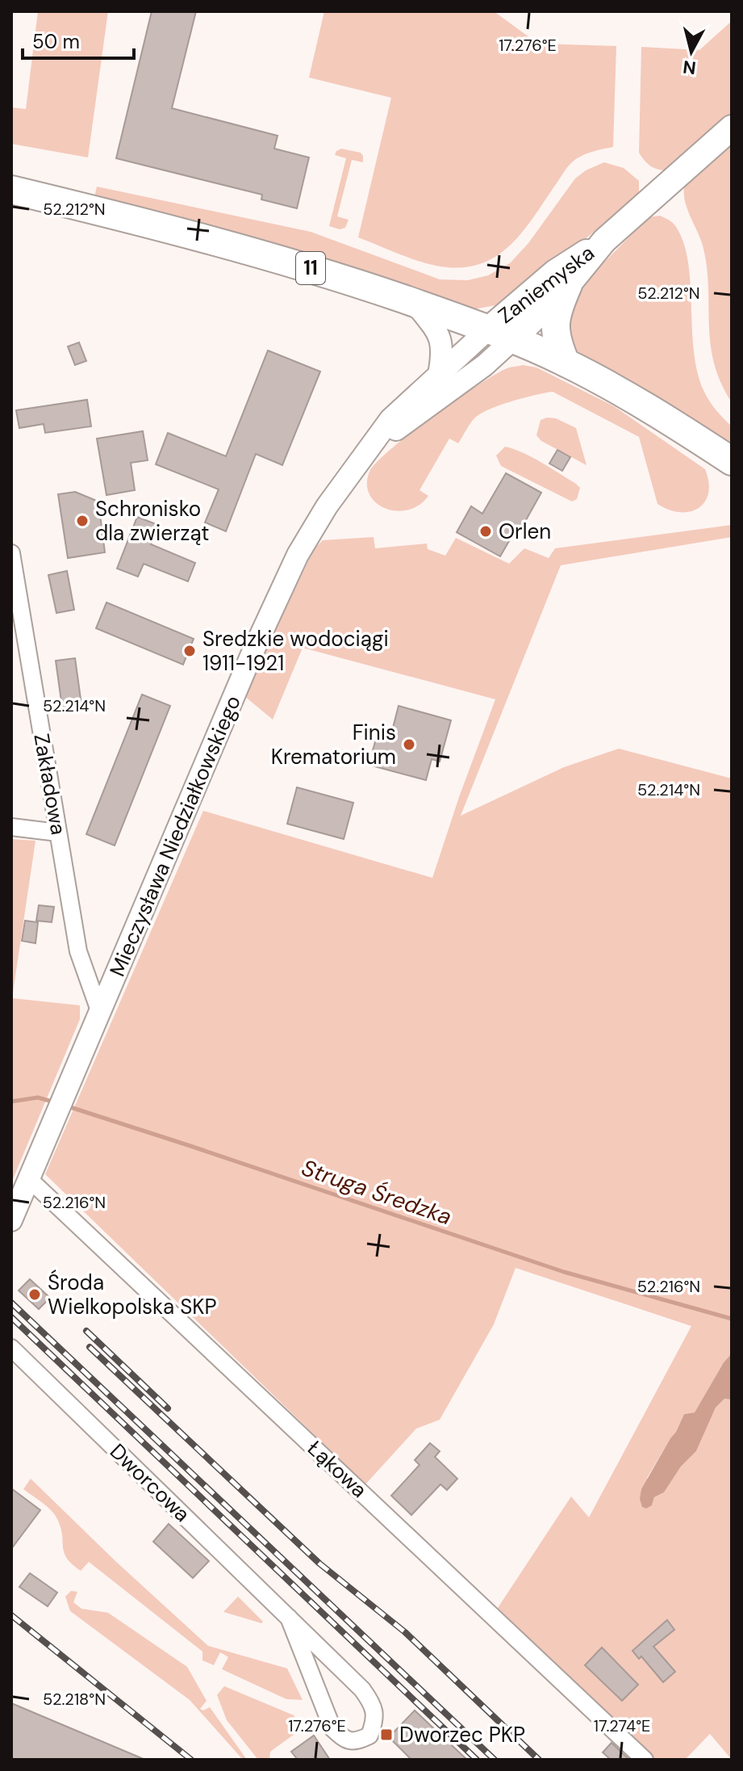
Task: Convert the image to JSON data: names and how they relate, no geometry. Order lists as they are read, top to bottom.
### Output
{
  "streets": {
    "highway": ["11"],
    "main road": ["Zaniemyska"],
    "street": [
      "Zakładowa",
      "Mieczysława Niedziałkowskiego",
      "Łąkowa",
      "Dworcowa"
    ]
  },
  "crossings": [
    ["11", "Zaniemyska"],
    ["11", "Mieczysława Niedziałkowskiego"],
    ["Zaniemyska", "Mieczysława Niedziałkowskiego"],
    ["Zakładowa", "Mieczysława Niedziałkowskiego"],
    ["Mieczysława Niedziałkowskiego", "Łąkowa"]
  ],
  "water": ["Struga Średzka"],
  "places": {
    "other": [
      "Schronisko dla zwierząt",
      "Orlen",
      "Sredzkie wodociągi 1911-1921",
      "Finis Krematorium",
      "Środa Wielkopolska SKP"
    ],
    "transit": ["Dworzec PKP"]
  },
  "scale_bar": "50 m",
  "north": "bottom",
  "coordinates": [
    "17.276°E",
    "52.212°N",
    "52.214°N",
    "52.216°N",
    "52.218°N",
    "17.274°E"
  ]
}
